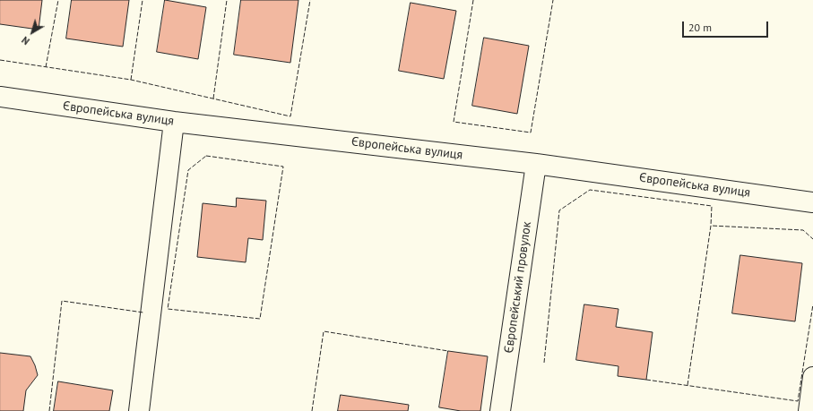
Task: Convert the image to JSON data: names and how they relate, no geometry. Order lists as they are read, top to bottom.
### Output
{
  "streets": {
    "street": ["Європейська вулиця", "Європейський провулок"]
  },
  "crossings": [
    ["Європейська вулиця", "Європейський провулок"]
  ],
  "scale_bar": "20 m",
  "north": "bottom left"
}
